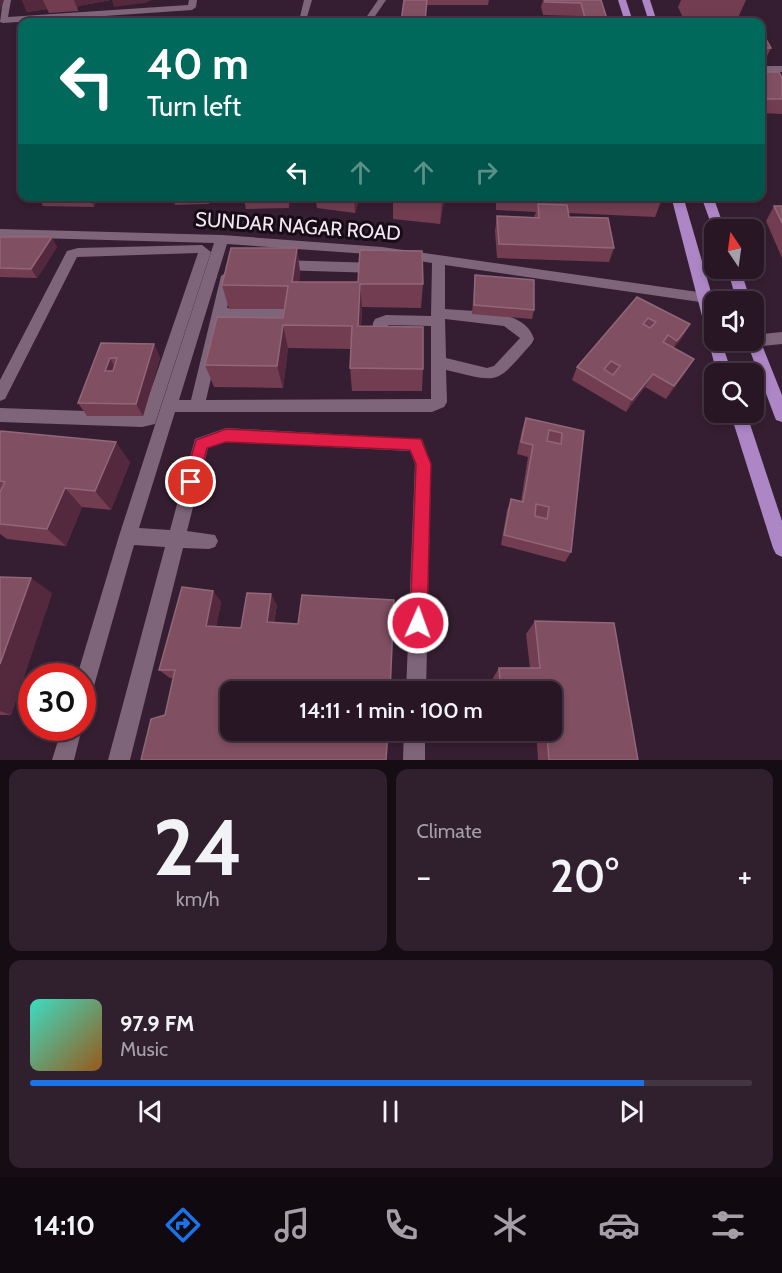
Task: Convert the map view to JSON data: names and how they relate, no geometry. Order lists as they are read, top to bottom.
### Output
{
  "streets": {
    "street": ["SUNDAR NAGAR ROAD"]
  },
  "north": "top",
  "page": {
    "turn": ["40 m", "Turn left"],
    "limit": "30",
    "trip": "14:11 · 1 min · 100 m",
    "tile": [
      ["24", "km/h"],
      "Climate"
    ],
    "heat": ["−", "20°", "+"],
    "song": ["97.9 FM", "Music"],
    "tabs": "14:10"
  }
}
